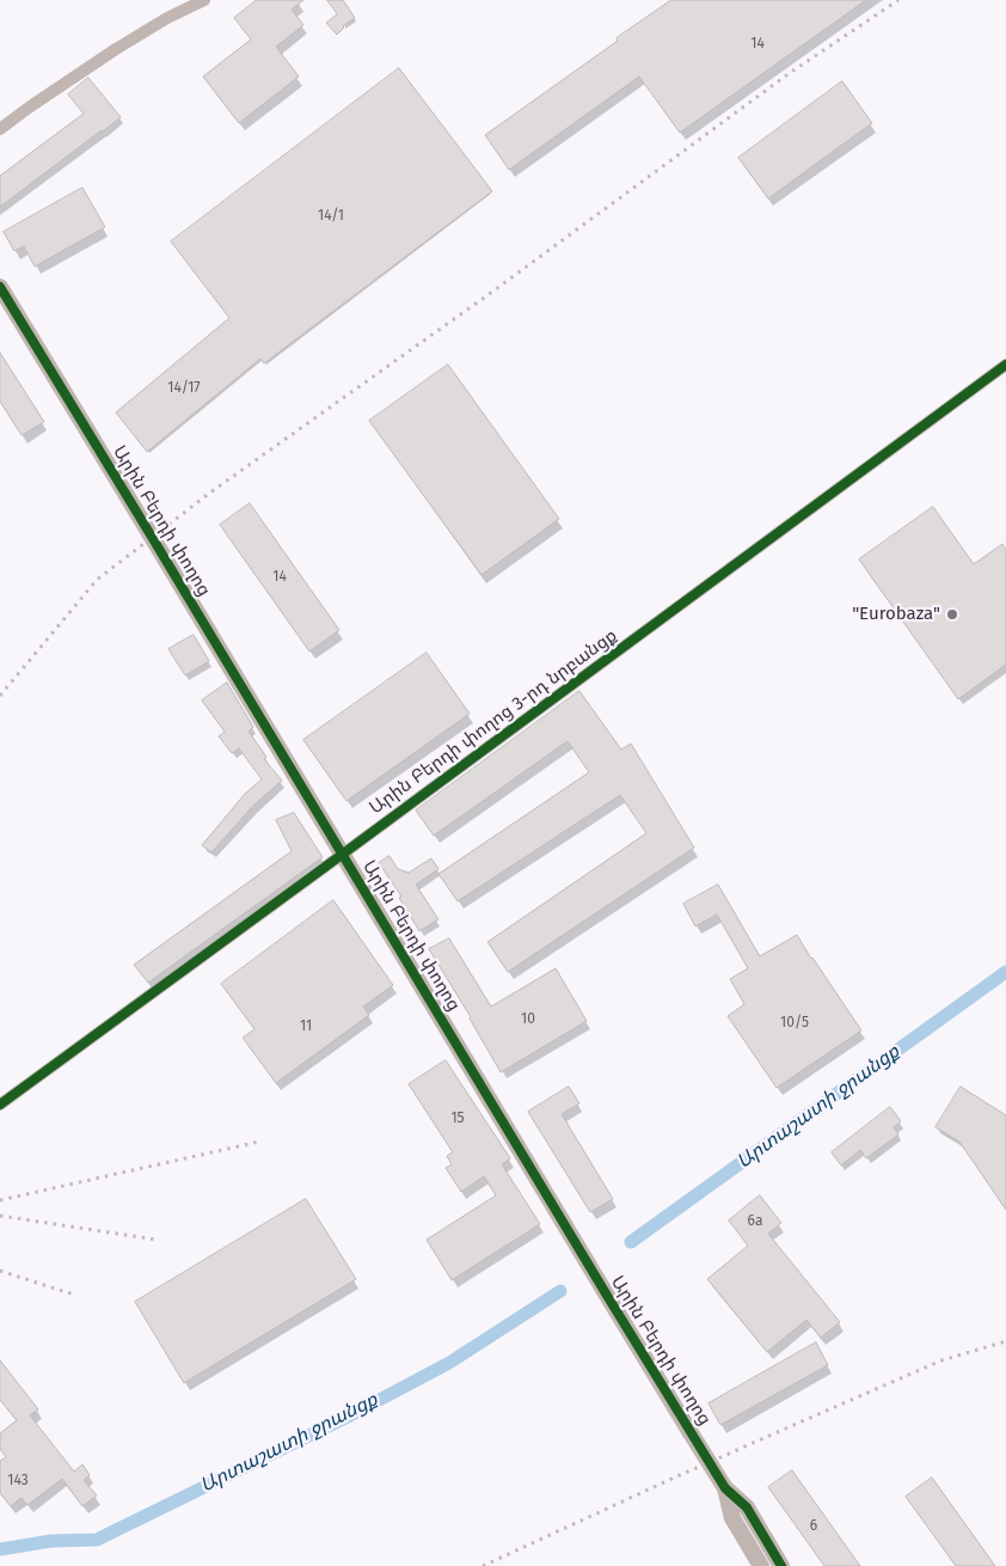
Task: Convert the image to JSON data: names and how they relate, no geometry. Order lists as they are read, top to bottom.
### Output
{
  "streets": {
    "street": ["Արին Բերդի փողոց", "Արին Բերդի փողոց 3-րդ նրբանցք"]
  },
  "crossings": [
    ["Արին Բերդի փողոց", "Արին Բերդի փողոց 3-րդ նրբանցք"]
  ],
  "water": ["Արտաշատի ջրանցք"],
  "places": ["\"Eurobaza\""],
  "house_numbers": [
    "14",
    "14/1",
    "14/17",
    "14",
    "10",
    "10/5",
    "11",
    "15",
    "6a",
    "143",
    "6"
  ]
}
